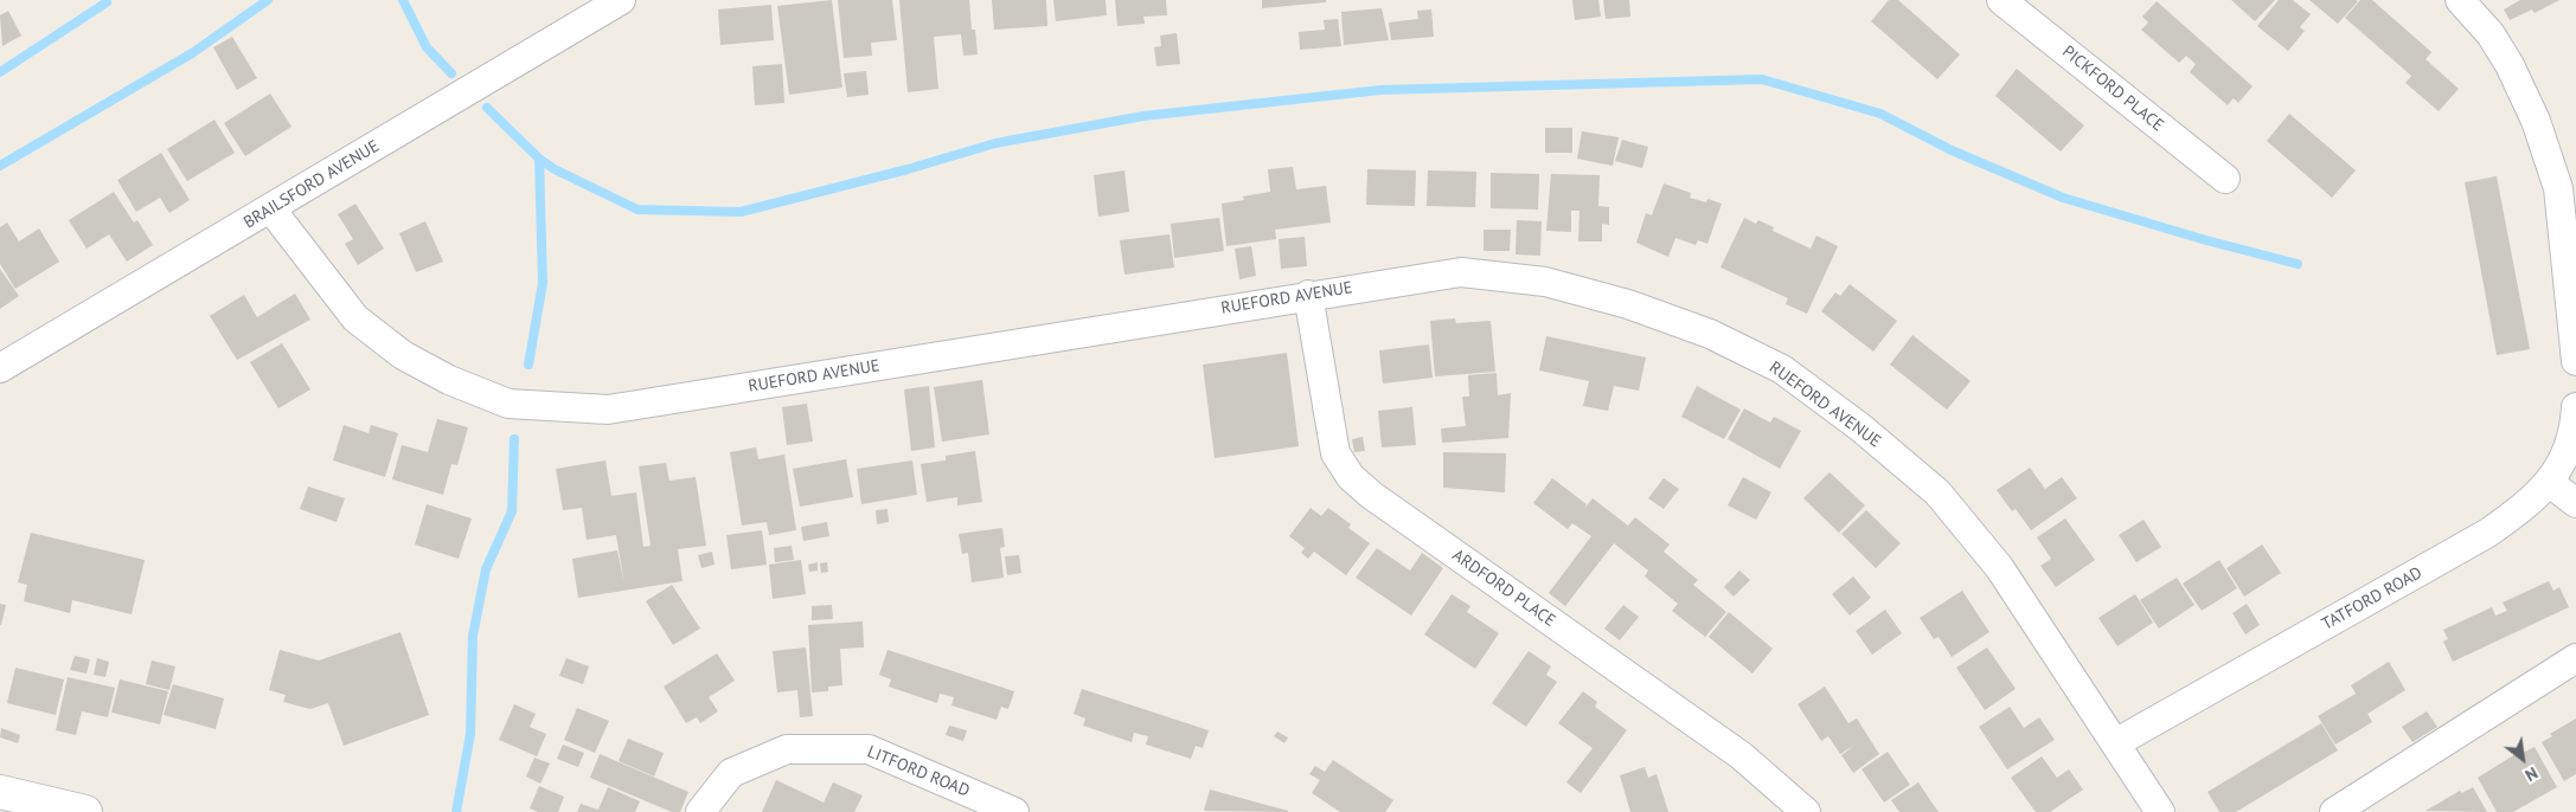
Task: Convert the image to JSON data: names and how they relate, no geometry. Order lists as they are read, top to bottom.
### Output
{
  "streets": {
    "street": [
      "PICKFORD PLACE",
      "BRAILSFORD AVENUE",
      "RUEFORD AVENUE",
      "ARDFORD PLACE",
      "TATFORD ROAD",
      "LITFORD ROAD"
    ]
  },
  "crossings": [
    ["BRAILSFORD AVENUE", "RUEFORD AVENUE"],
    ["RUEFORD AVENUE", "ARDFORD PLACE"],
    ["RUEFORD AVENUE", "TATFORD ROAD"]
  ],
  "north": "bottom right"
}
